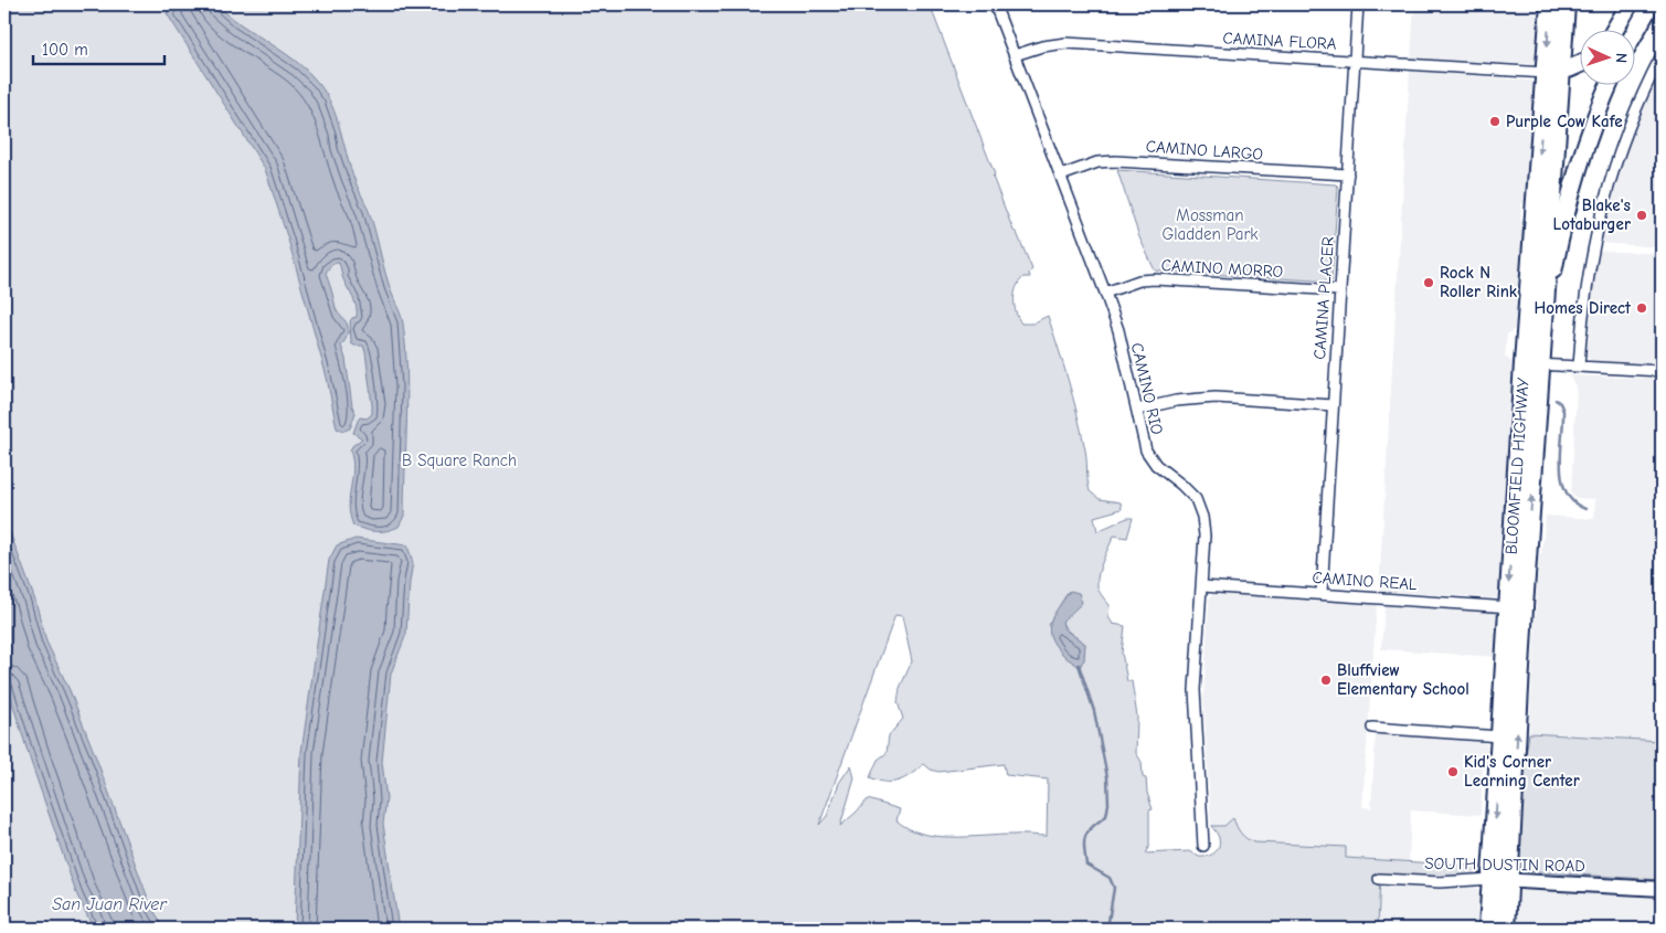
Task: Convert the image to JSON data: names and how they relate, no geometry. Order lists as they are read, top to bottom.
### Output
{
  "streets": {
    "highway": ["BLOOMFIELD HIGHWAY"],
    "street": [
      "CAMINA FLORA",
      "CAMINO LARGO",
      "CAMINO MORRO",
      "CAMINA PLACER",
      "CAMINO RIO",
      "CAMINO REAL",
      "SOUTH DUSTIN ROAD"
    ]
  },
  "crossings": [
    ["CAMINA FLORA", "CAMINA PLACER"],
    ["CAMINA FLORA", "CAMINO RIO"],
    ["CAMINA FLORA", "BLOOMFIELD HIGHWAY"],
    ["CAMINO LARGO", "CAMINA PLACER"],
    ["CAMINO LARGO", "CAMINO RIO"],
    ["CAMINO MORRO", "CAMINA PLACER"],
    ["CAMINO MORRO", "CAMINO RIO"],
    ["CAMINA PLACER", "CAMINO REAL"],
    ["CAMINO RIO", "CAMINO REAL"],
    ["BLOOMFIELD HIGHWAY", "CAMINO REAL"],
    ["BLOOMFIELD HIGHWAY", "SOUTH DUSTIN ROAD"]
  ],
  "water": ["San Juan River"],
  "parks": ["Mossman Gladden Park", "B Square Ranch"],
  "places": [
    "Purple Cow Kafe",
    "Blake's Lotaburger",
    "Rock N Roller Rink",
    "Homes Direct",
    "Bluffview Elementary School",
    "Kid's Corner Learning Center"
  ],
  "scale_bar": "100 m",
  "north": "right"
}
